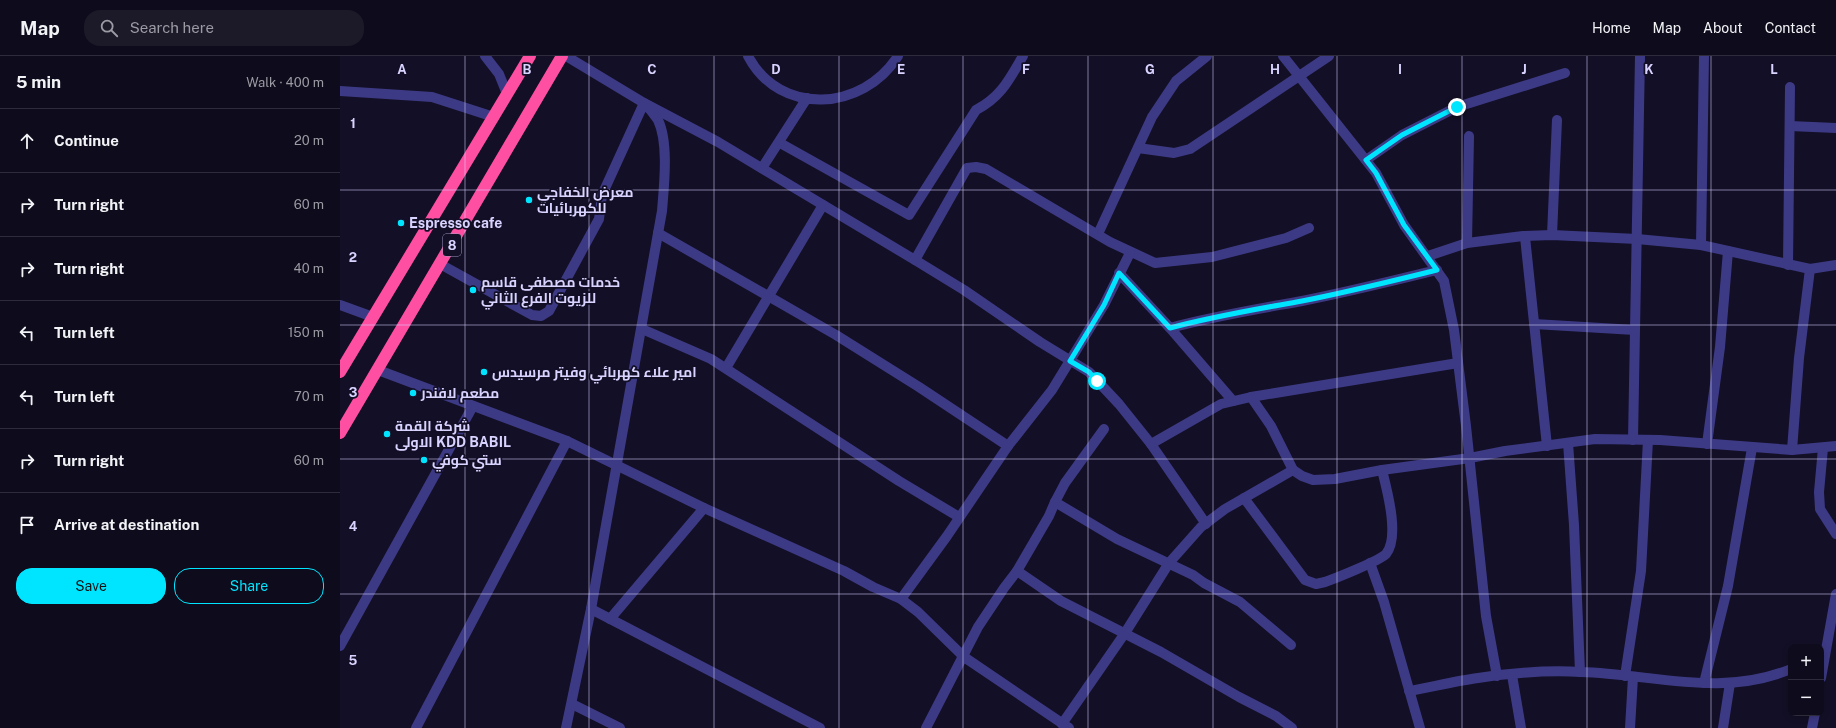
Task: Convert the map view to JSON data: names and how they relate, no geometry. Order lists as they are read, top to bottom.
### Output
{
  "streets": {
    "highway": ["8"]
  },
  "places": [
    "معرض الخفاجي للكهربائيات",
    "Espresso cafe",
    "خدمات مصطفى قاسم للزيوت الفرع الثاني",
    "امير علاء كهربائي وفيتر مرسيدس",
    "مطعم لافندر",
    "شركة القمة الاولى KDD BABIL",
    "ستي كوفي"
  ],
  "page": {
    "header": "Map",
    "search": "Search here",
    "nav": [
      "Home",
      "Map",
      "About",
      "Contact"
    ],
    "heading": ["5 min", "Walk · 400 m"],
    "list": [
      ["Continue", "20 m"],
      ["Turn right", "60 m"],
      ["Turn right", "40 m"],
      ["Turn left", "150 m"],
      ["Turn left", "70 m"],
      ["Turn right", "60 m"],
      "Arrive at destination"
    ],
    "buttons": ["Save", "Share"],
    "map_buttons": ["+", "−"]
  },
  "grid": {
    "columns": [
      "A",
      "B",
      "C",
      "D",
      "E",
      "F",
      "G",
      "H",
      "I",
      "J",
      "K",
      "L"
    ],
    "rows": [
      "1",
      "2",
      "3",
      "4",
      "5"
    ]
  }
}
